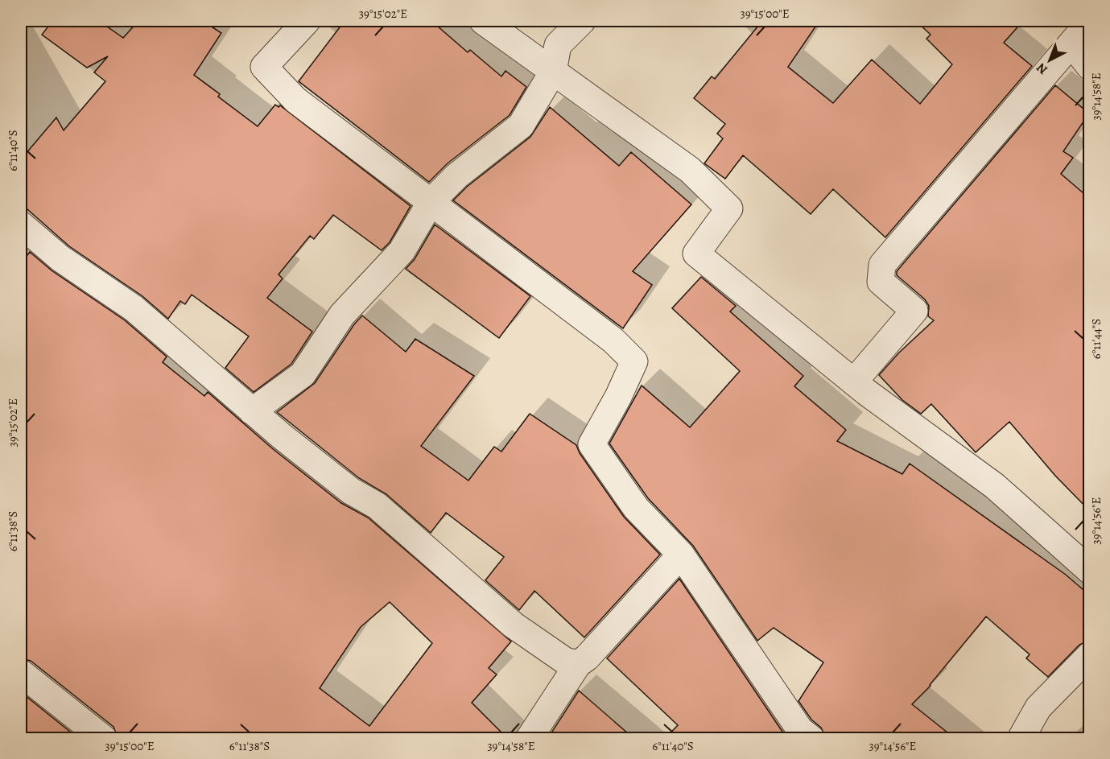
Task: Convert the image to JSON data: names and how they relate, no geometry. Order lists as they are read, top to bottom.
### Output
{
  "north": "bottom left",
  "coordinates": [
    "39°15'02\"E",
    "39°15'00\"E",
    "39°14'58\"E",
    "6°11'40\"S",
    "6°11'44\"S",
    "39°14'56\"E",
    "6°11'38\"S"
  ]
}
